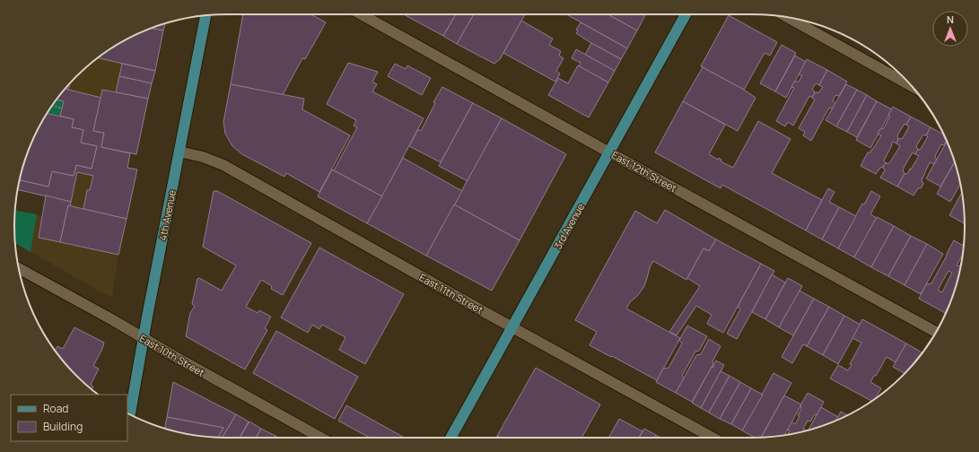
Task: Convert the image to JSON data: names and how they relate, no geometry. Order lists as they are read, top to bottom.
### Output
{
  "streets": {
    "main road": ["4th Avenue", "3rd Avenue"],
    "street": ["East 12th Street", "East 11th Street", "East 10th Street"]
  },
  "crossings": [
    ["East 12th Street", "3rd Avenue"],
    ["4th Avenue", "East 11th Street"],
    ["4th Avenue", "East 10th Street"],
    ["3rd Avenue", "East 11th Street"]
  ],
  "legend": ["Road", "Building"],
  "north": "top"
}
